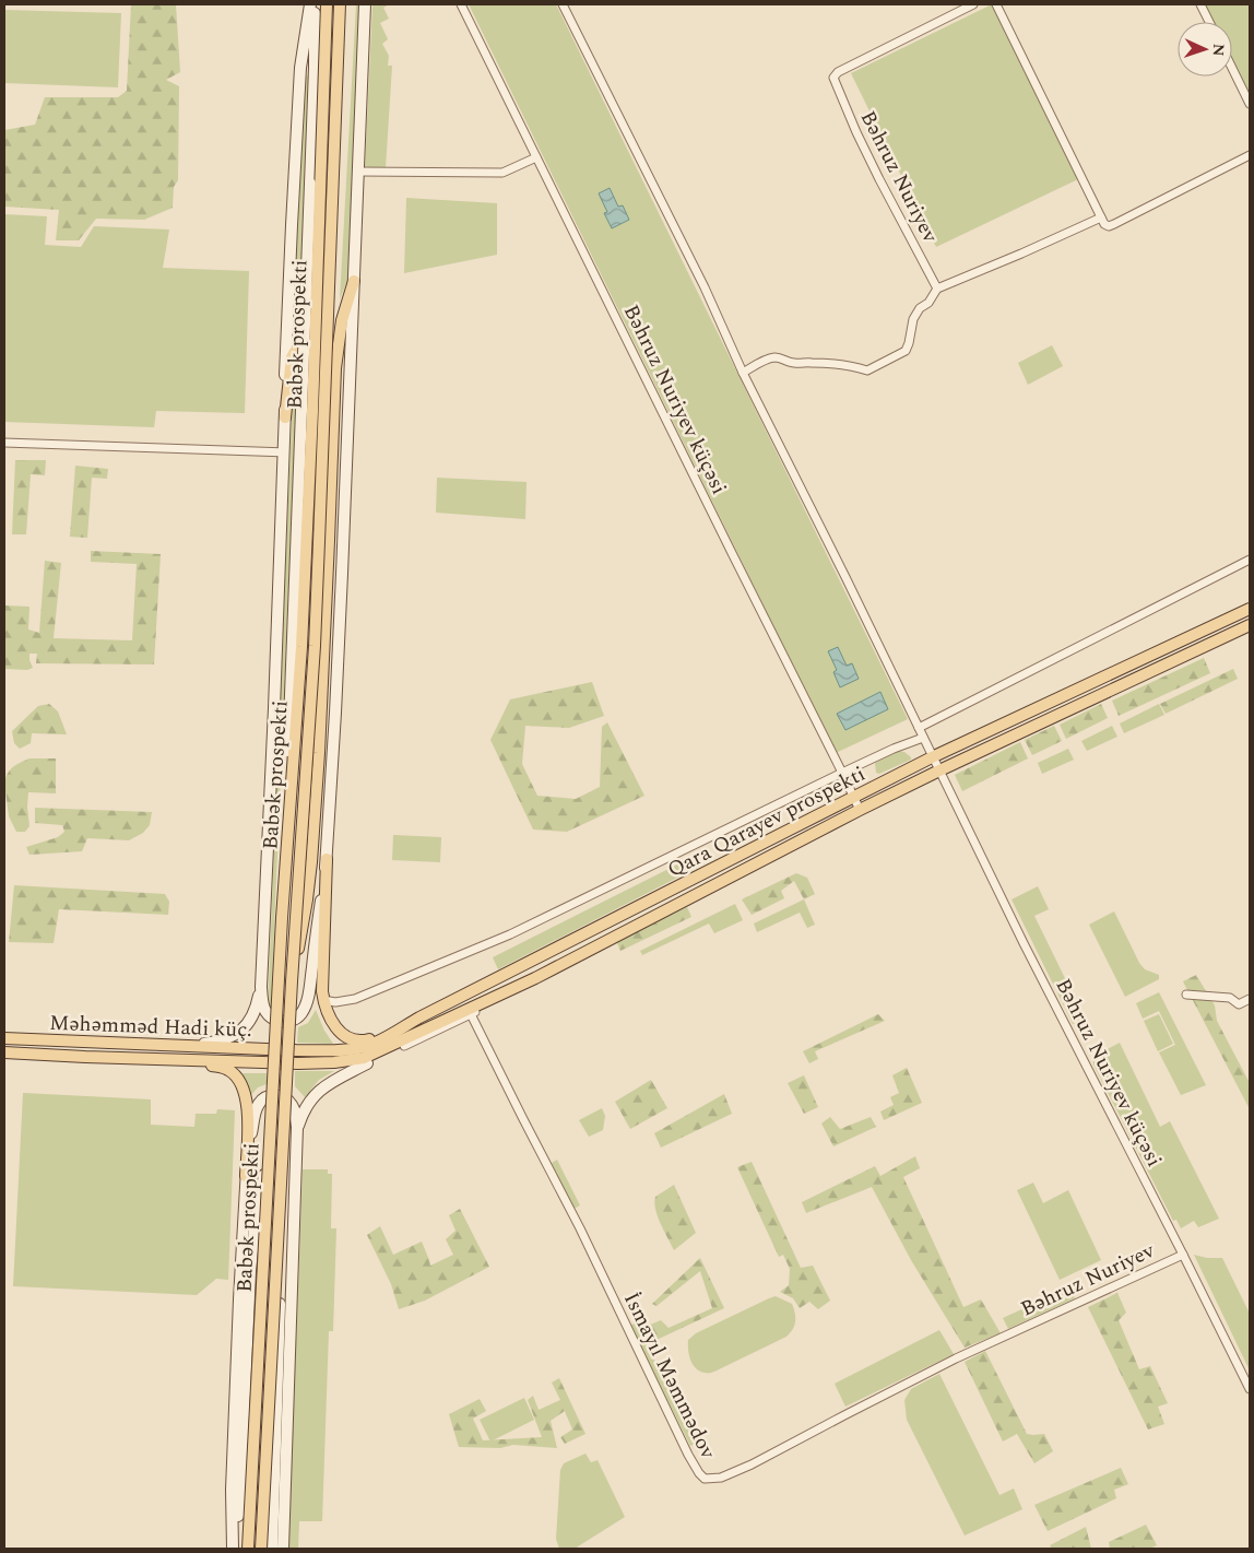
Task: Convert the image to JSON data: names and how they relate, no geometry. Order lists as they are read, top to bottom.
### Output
{
  "streets": {
    "main road": ["Babək prospekti", "Qara Qarayev prospekti", "Məhəmməd Hadi küç."],
    "street": ["Bəhruz Nuriyev", "Bəhruz Nuriyev küçəsi", "İsmayıl Məmmədov"]
  },
  "crossings": [
    ["Bəhruz Nuriyev", "Bəhruz Nuriyev küçəsi"],
    ["Bəhruz Nuriyev", "İsmayıl Məmmədov"],
    ["Bəhruz Nuriyev küçəsi", "Qara Qarayev prospekti"],
    ["Qara Qarayev prospekti", "Məhəmməd Hadi küç."]
  ],
  "north": "right"
}
